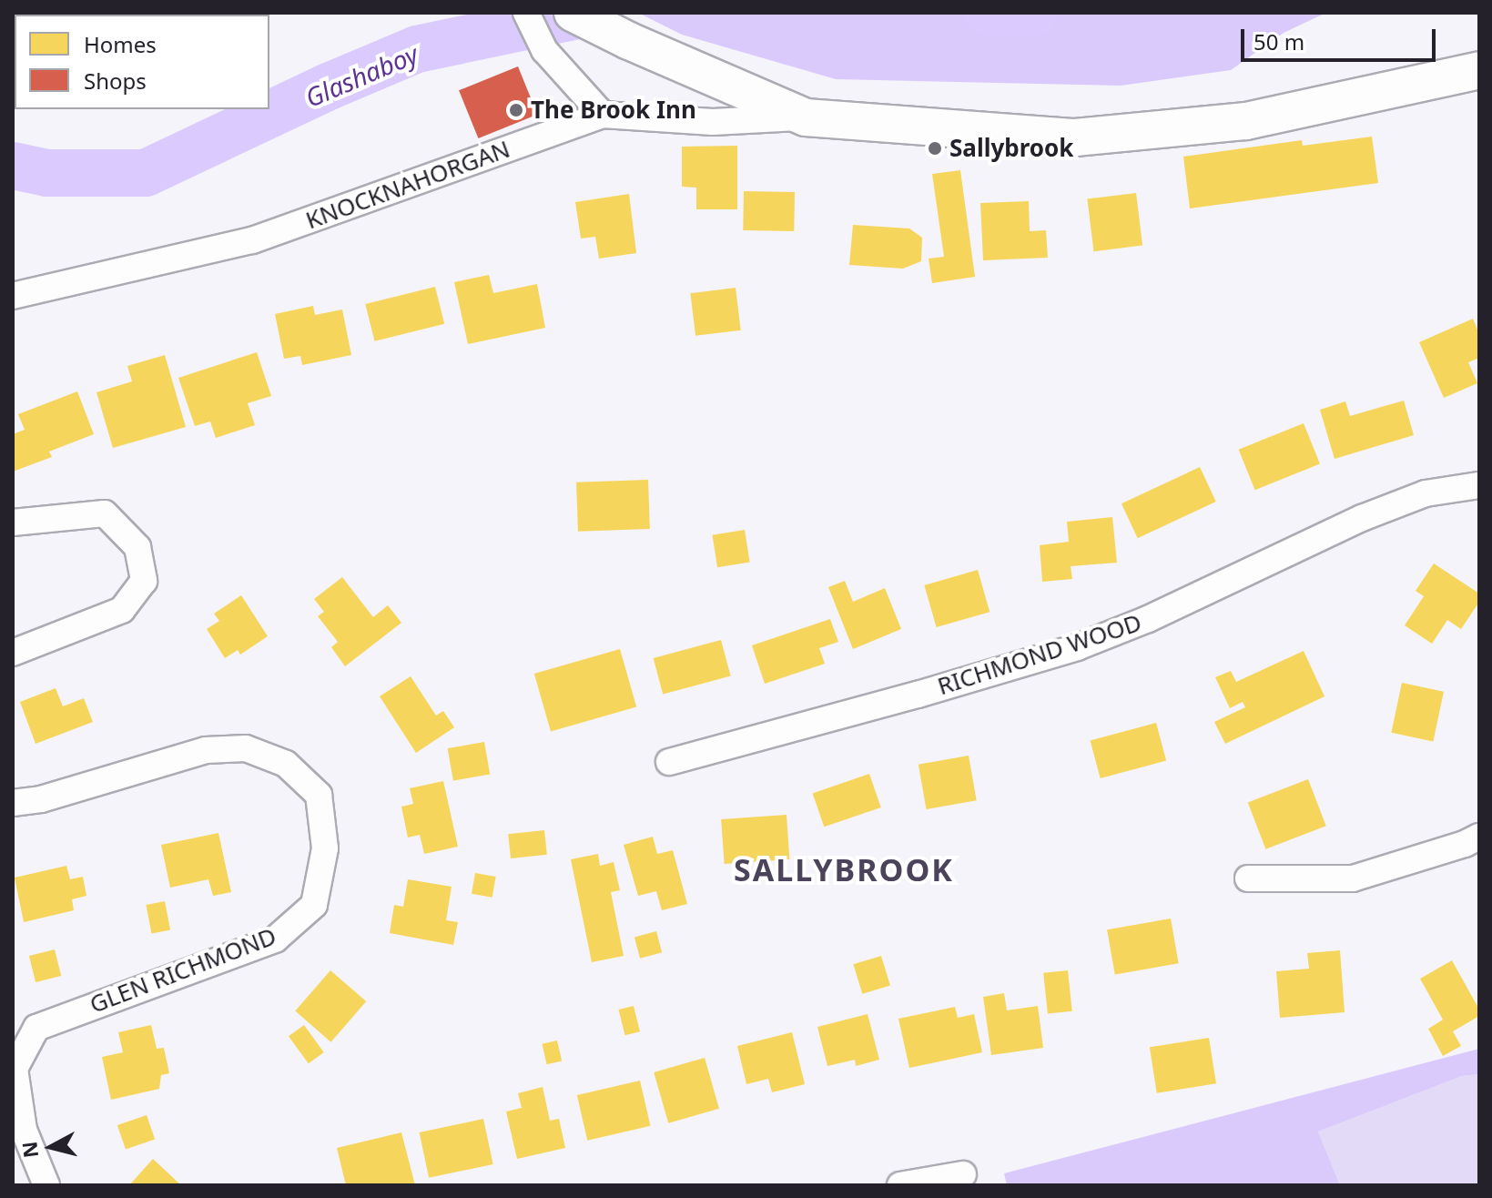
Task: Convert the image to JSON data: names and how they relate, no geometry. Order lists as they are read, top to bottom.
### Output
{
  "streets": {
    "street": ["KNOCKNAHORGAN", "RICHMOND WOOD", "GLEN RICHMOND"]
  },
  "districts": ["SALLYBROOK"],
  "water": ["Glashaboy"],
  "places": ["The Brook Inn", "Sallybrook"],
  "legend": ["Homes", "Shops"],
  "scale_bar": "50 m",
  "north": "left"
}
